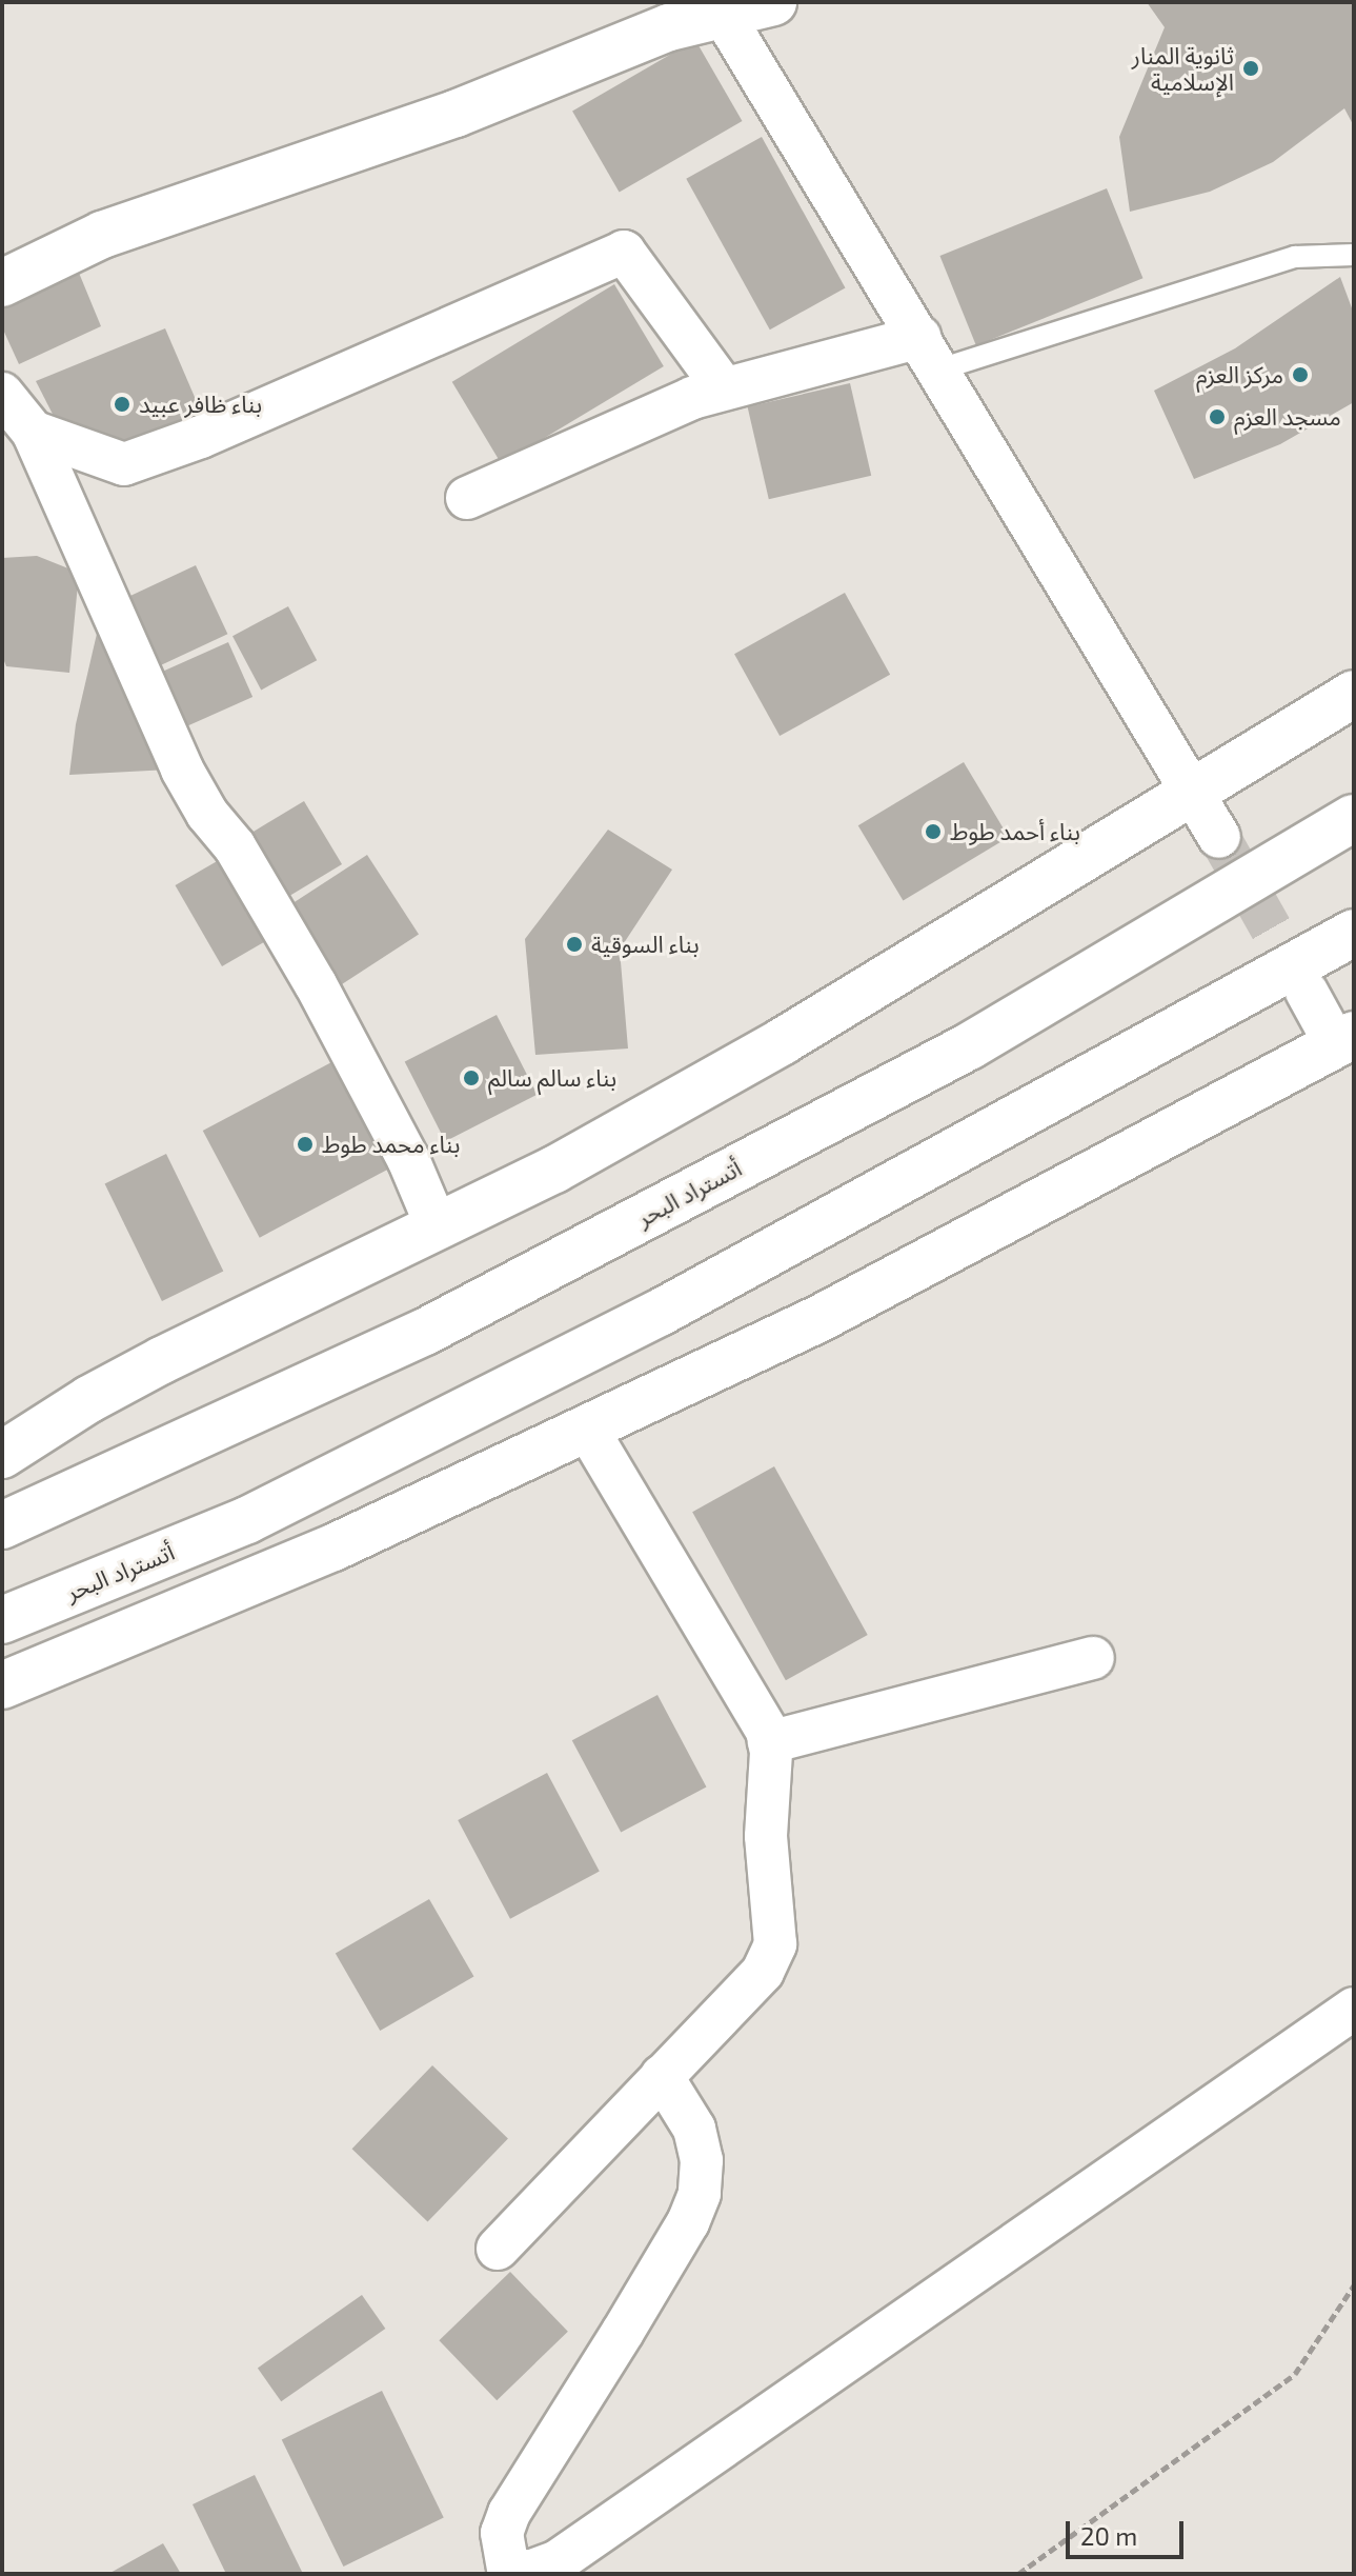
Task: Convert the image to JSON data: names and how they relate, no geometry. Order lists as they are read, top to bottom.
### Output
{
  "streets": {
    "main road": ["أتستراد البحر"]
  },
  "places": [
    "ثانوية المنار الإسلامية",
    "مركز العزم",
    "بناء ظافر عبيد",
    "مسجد العزم",
    "بناء أحمد طوط",
    "بناء السوقية",
    "بناء سالم سالم",
    "بناء محمد طوط"
  ],
  "scale_bar": "20 m"
}
